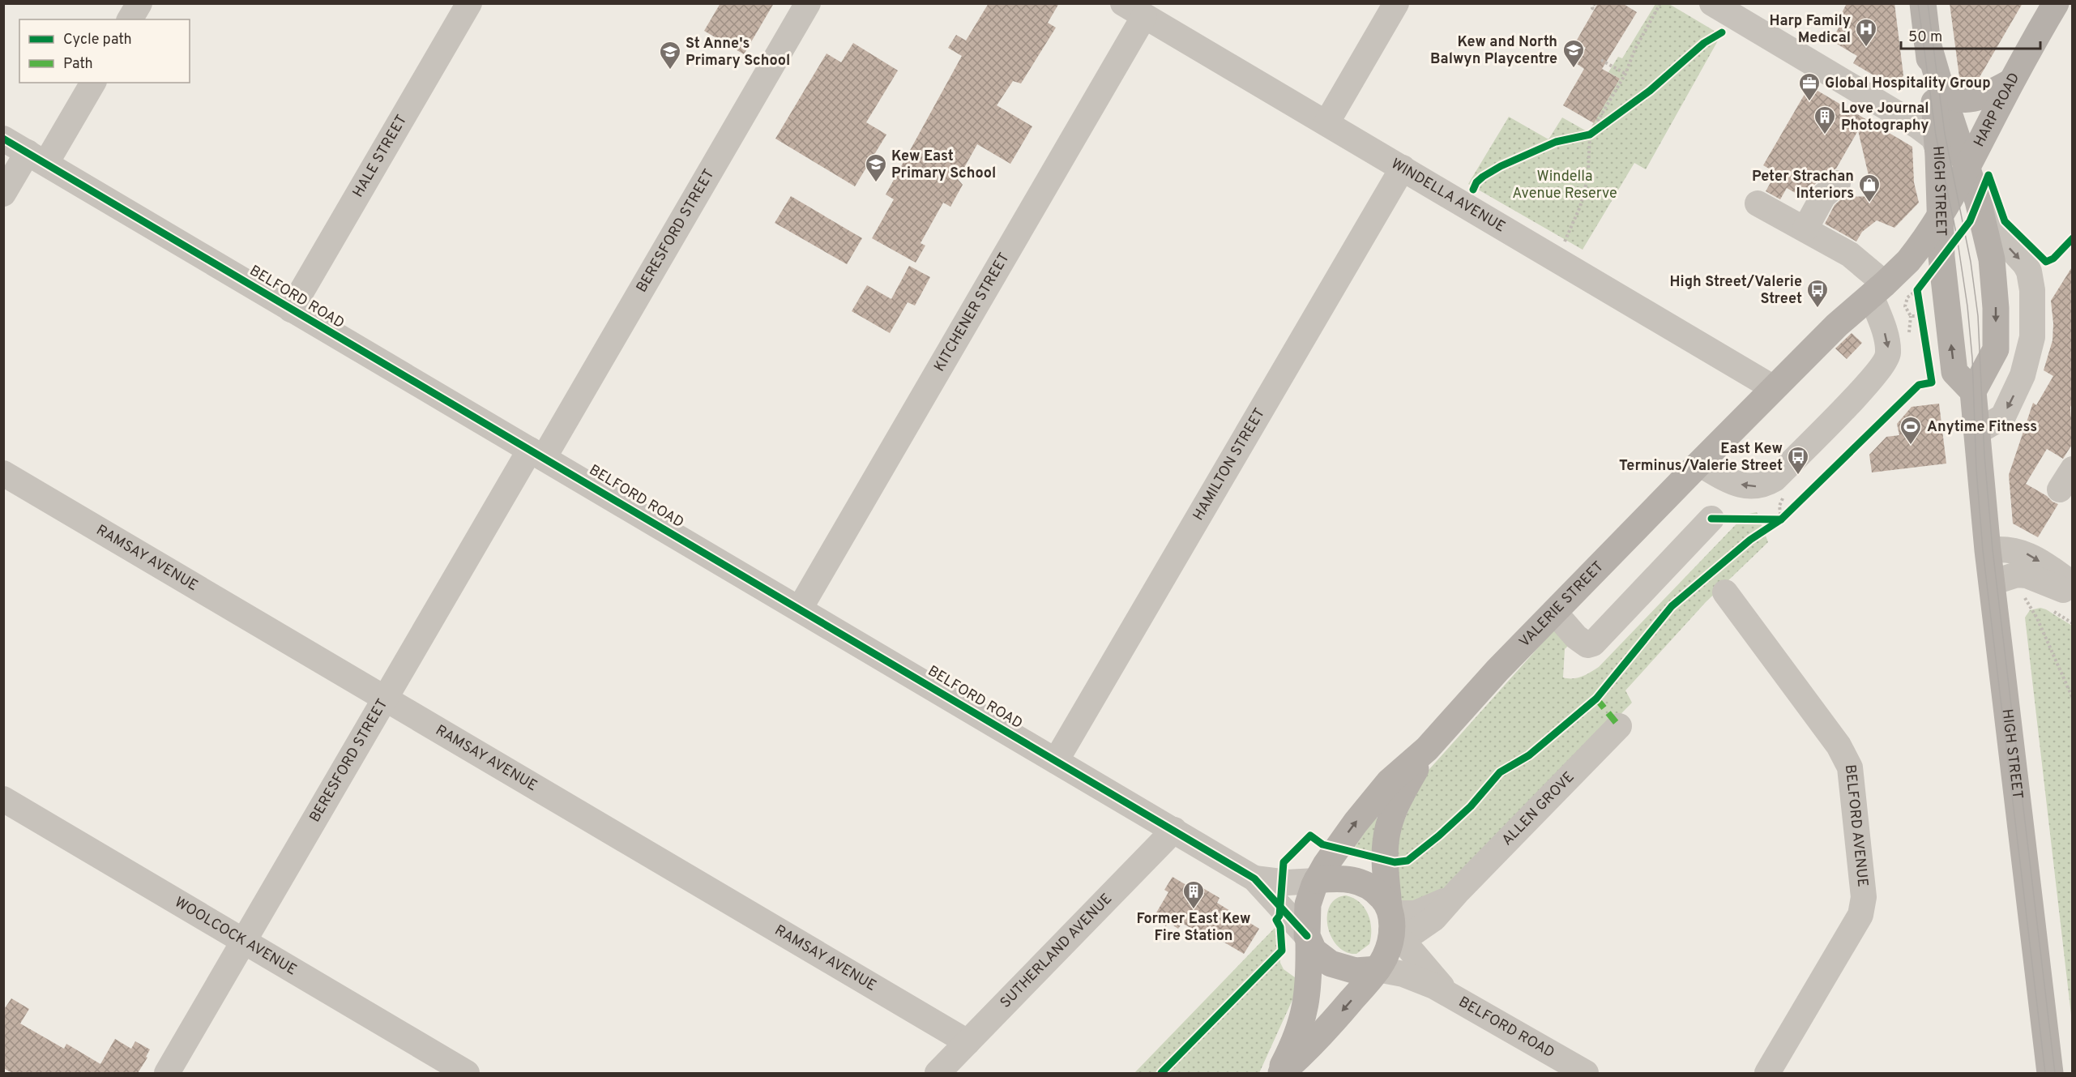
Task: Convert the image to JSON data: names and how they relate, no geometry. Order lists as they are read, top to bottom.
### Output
{
  "streets": {
    "main road": ["HARP ROAD", "HIGH STREET", "VALERIE STREET"],
    "street": [
      "HALE STREET",
      "WINDELLA AVENUE",
      "BERESFORD STREET",
      "BELFORD ROAD",
      "KITCHENER STREET",
      "HAMILTON STREET",
      "RAMSAY AVENUE",
      "ALLEN GROVE",
      "BELFORD AVENUE",
      "WOOLCOCK AVENUE",
      "SUTHERLAND AVENUE"
    ]
  },
  "crossings": [
    ["HARP ROAD", "HIGH STREET"],
    ["HARP ROAD", "VALERIE STREET"],
    ["HALE STREET", "BELFORD ROAD"],
    ["HIGH STREET", "VALERIE STREET"],
    ["WINDELLA AVENUE", "KITCHENER STREET"],
    ["WINDELLA AVENUE", "HAMILTON STREET"],
    ["WINDELLA AVENUE", "VALERIE STREET"],
    ["BERESFORD STREET", "BELFORD ROAD"],
    ["BERESFORD STREET", "RAMSAY AVENUE"],
    ["BERESFORD STREET", "WOOLCOCK AVENUE"],
    ["BELFORD ROAD", "KITCHENER STREET"],
    ["BELFORD ROAD", "HAMILTON STREET"],
    ["BELFORD ROAD", "VALERIE STREET"],
    ["BELFORD ROAD", "ALLEN GROVE"],
    ["BELFORD ROAD", "SUTHERLAND AVENUE"],
    ["RAMSAY AVENUE", "SUTHERLAND AVENUE"],
    ["VALERIE STREET", "ALLEN GROVE"]
  ],
  "parks": ["Windella Avenue Reserve"],
  "places": {
    "hospital": ["Harp Family Medical"],
    "school or university": ["Kew and North Balwyn Playcentre", "St Anne's Primary School", "Kew East Primary School"],
    "office": ["Global Hospitality Group"],
    "building": ["Love Journal Photography", "Former East Kew Fire Station"],
    "shop": ["Peter Strachan Interiors"],
    "bus stop": ["High Street/Valerie Street", "East Kew Terminus/Valerie Street"],
    "sports": ["Anytime Fitness"]
  },
  "legend": ["Cycle path", "Path"],
  "scale_bar": "50 m"
}
